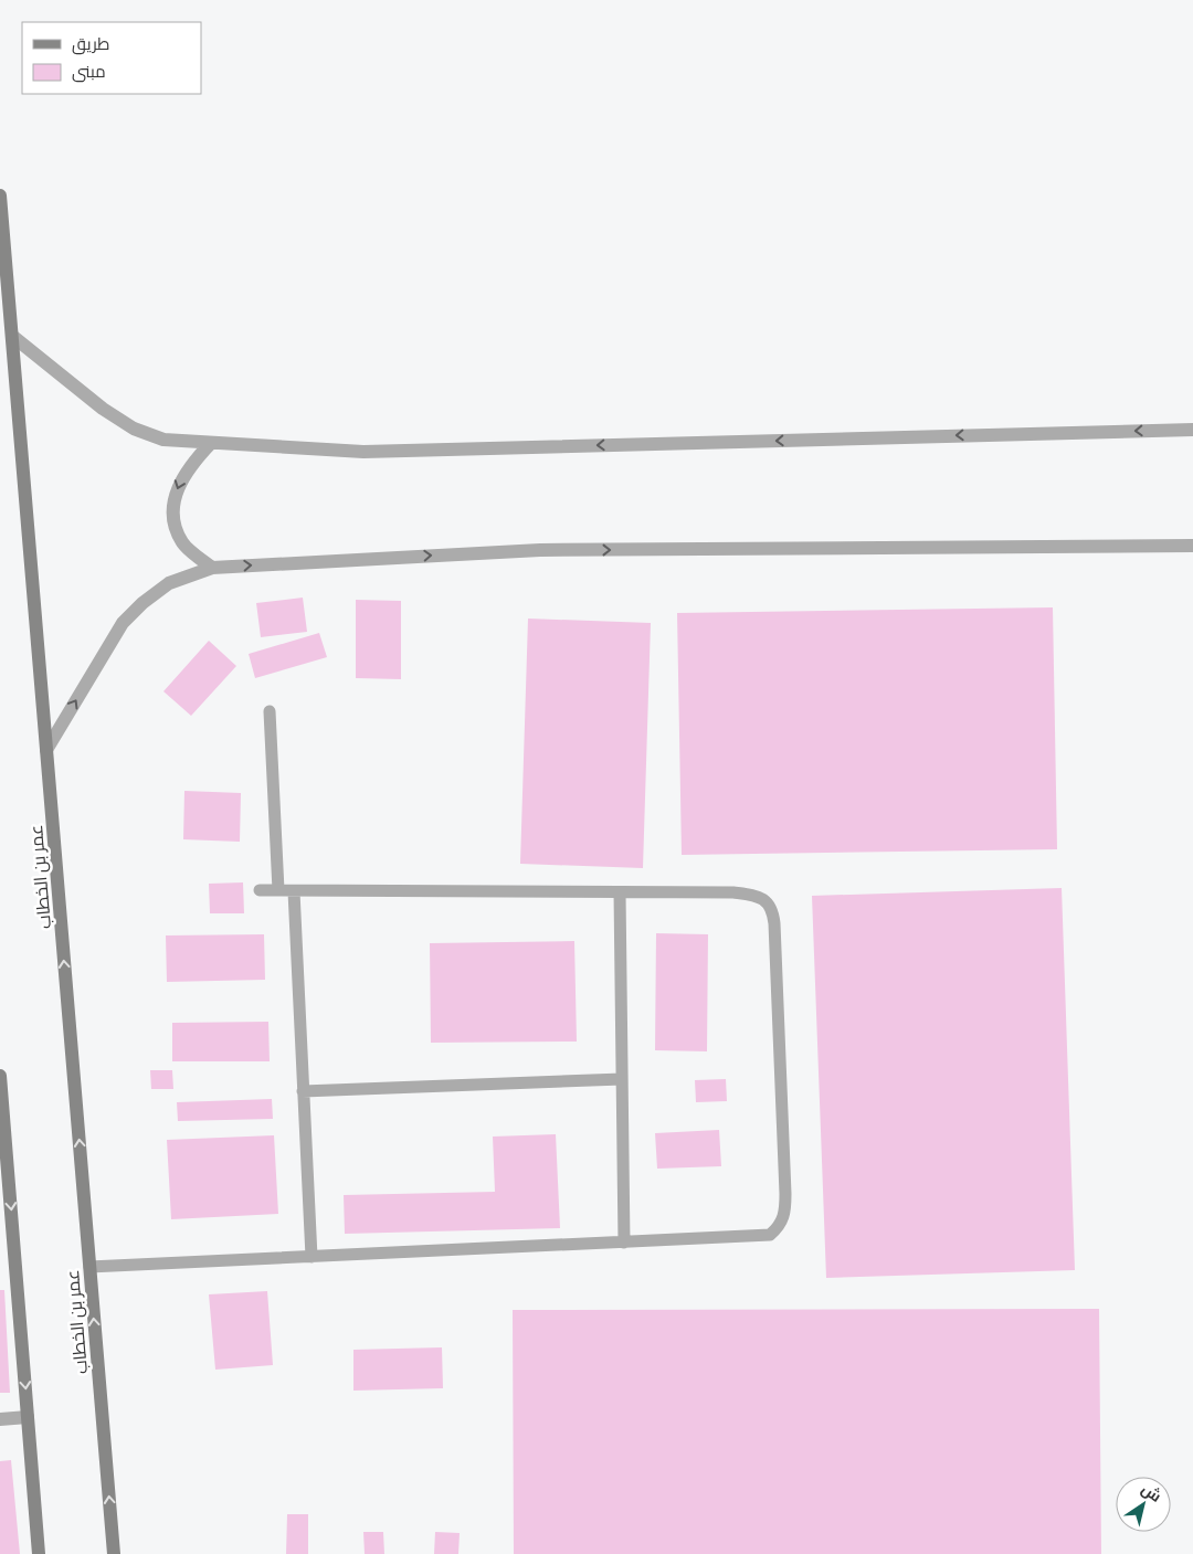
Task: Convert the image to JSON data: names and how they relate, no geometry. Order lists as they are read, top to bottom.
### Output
{
  "streets": {
    "street": ["عمر بن الخطاب"]
  },
  "legend": ["طريق", "مبنى"],
  "north": "top right"
}
